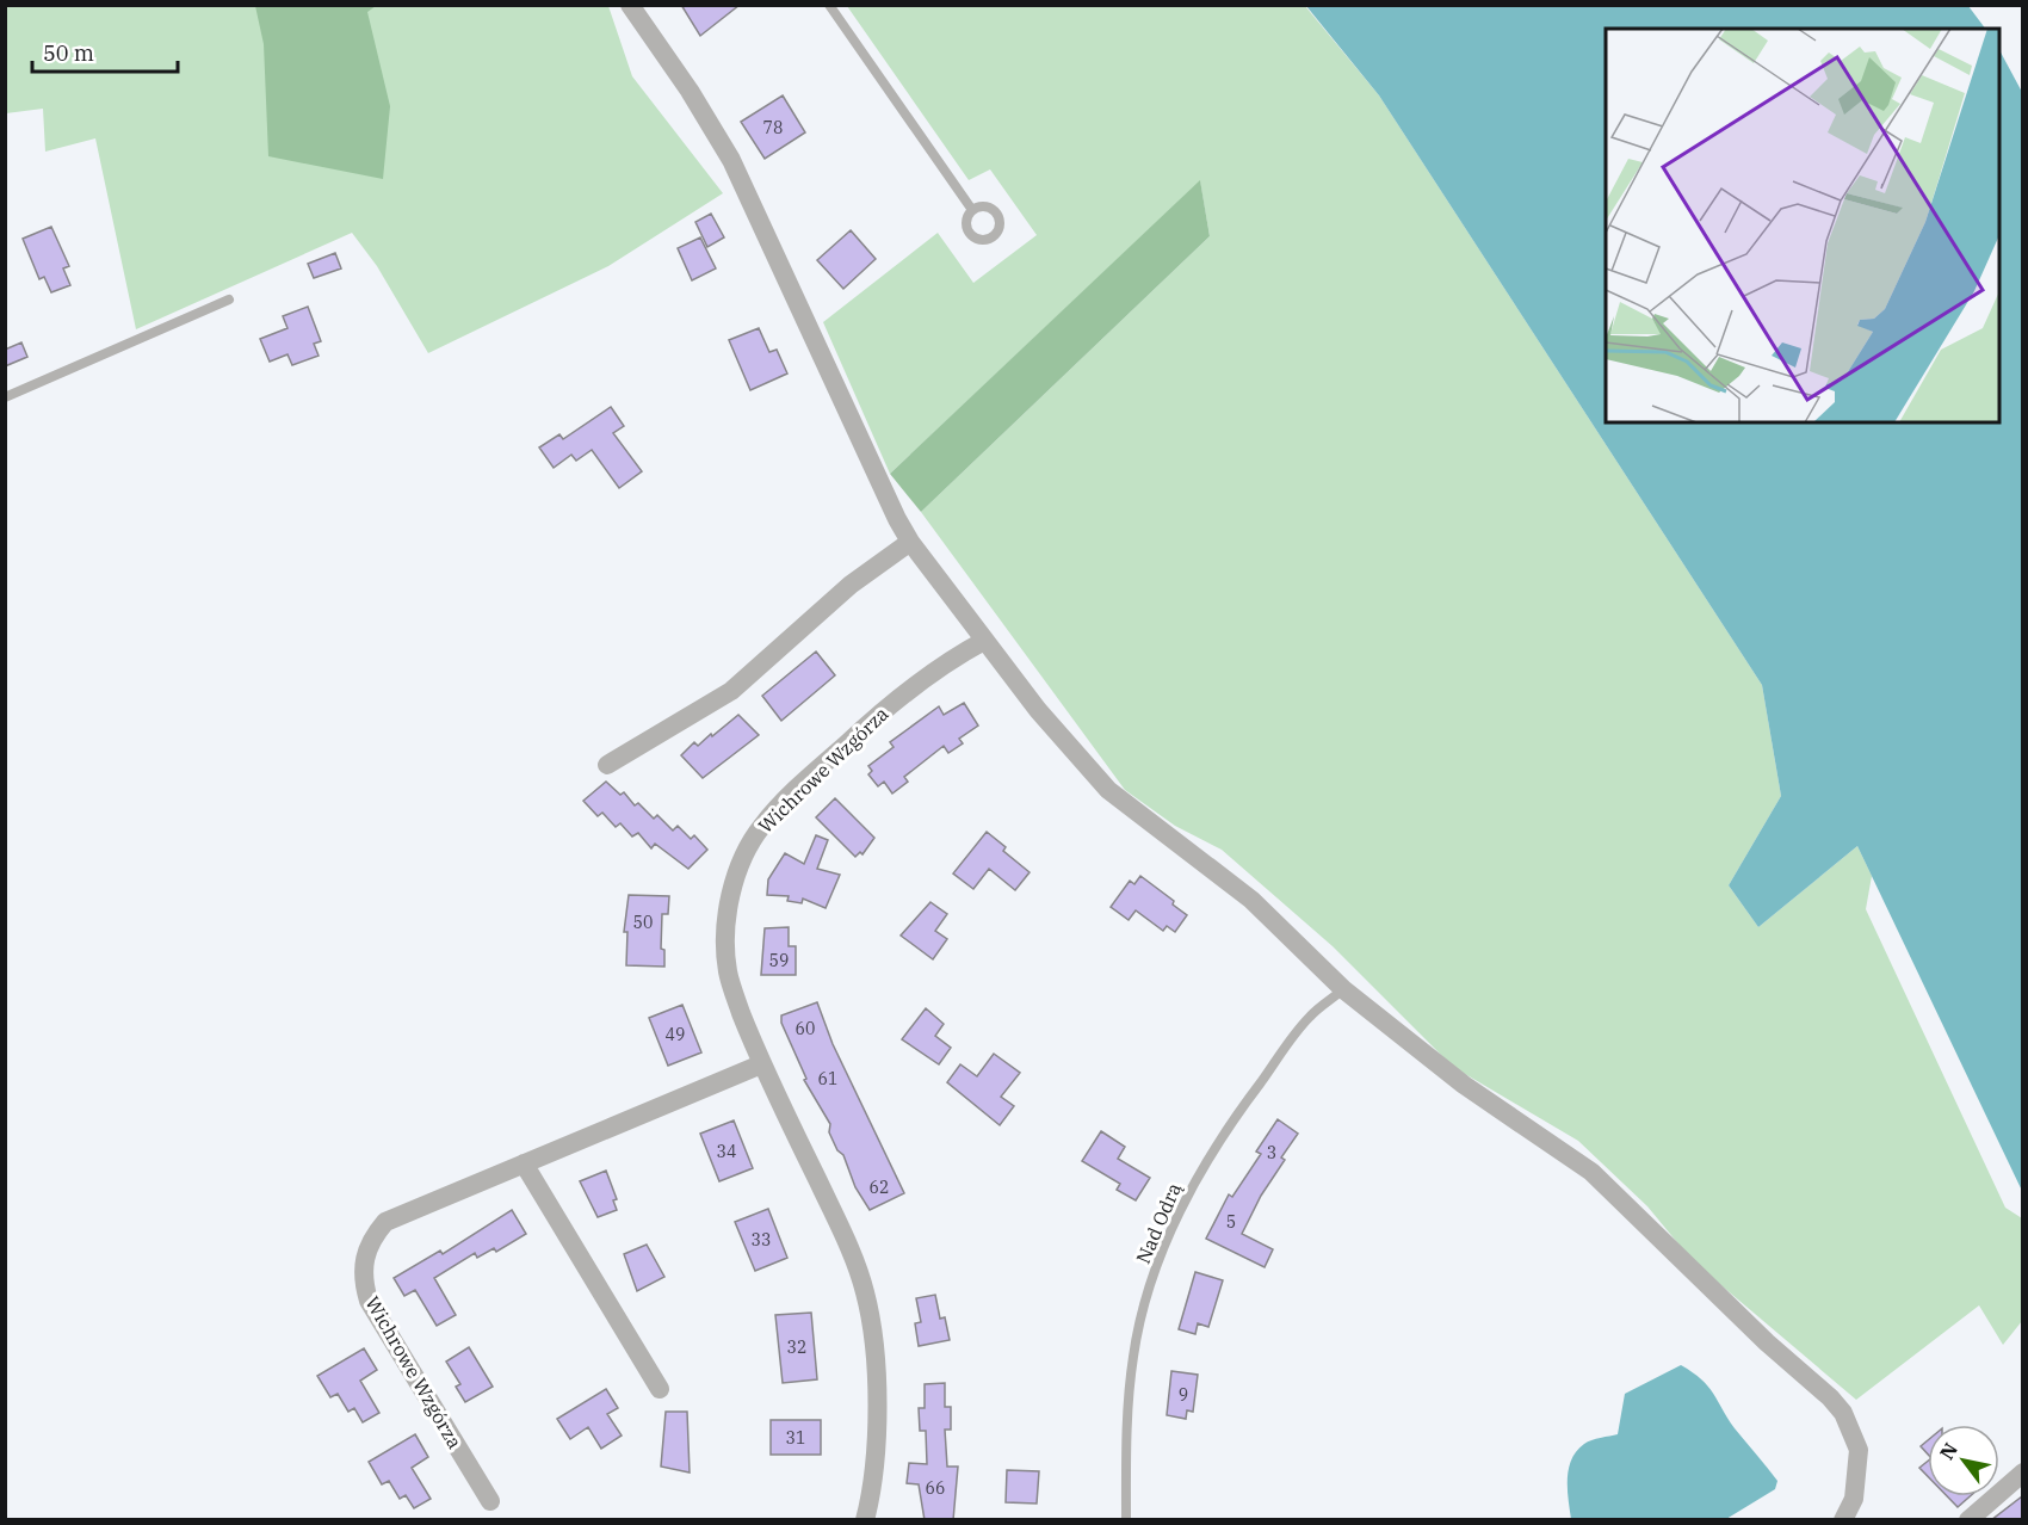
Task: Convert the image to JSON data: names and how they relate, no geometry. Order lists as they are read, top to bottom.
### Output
{
  "streets": {
    "street": ["Wichrowe Wzgórza"],
    "lane": ["Nad Odrą"]
  },
  "house_numbers": [
    "78",
    "50",
    "59",
    "60",
    "49",
    "61",
    "34",
    "3",
    "62",
    "5",
    "33",
    "32",
    "9",
    "31",
    "66"
  ],
  "scale_bar": "50 m",
  "north": "top left"
}
